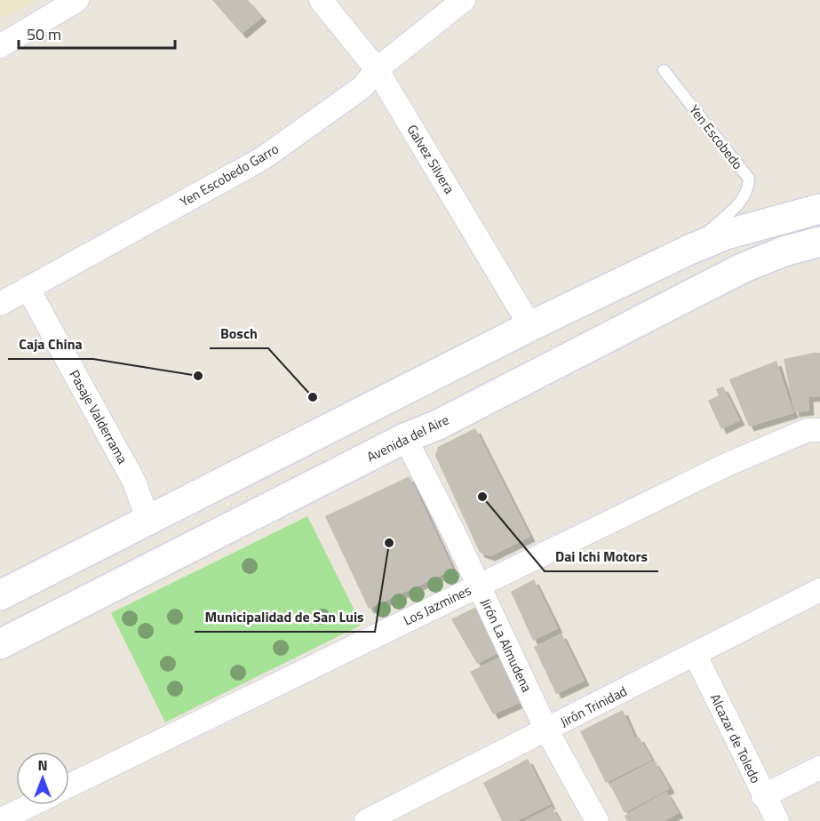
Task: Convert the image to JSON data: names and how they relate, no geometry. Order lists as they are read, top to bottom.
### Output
{
  "streets": {
    "main road": ["Avenida del Aire"],
    "street": [
      "Galvez Silvera",
      "Yen Escobedo Garro",
      "Pasaje Valderrama",
      "Los Jazmines",
      "Jirón La Almudena",
      "Jirón Trinidad",
      "Alcazar de Toledo"
    ],
    "lane": ["Yen Escobedo"]
  },
  "crossings": [
    ["Galvez Silvera", "Yen Escobedo Garro"],
    ["Yen Escobedo Garro", "Pasaje Valderrama"],
    ["Avenida del Aire", "Jirón La Almudena"],
    ["Los Jazmines", "Jirón La Almudena"],
    ["Jirón La Almudena", "Jirón Trinidad"],
    ["Jirón Trinidad", "Alcazar de Toledo"]
  ],
  "places": [
    "Caja China",
    "Bosch",
    "Dai Ichi Motors",
    "Municipalidad de San Luis"
  ],
  "scale_bar": "50 m",
  "north": "top"
}
